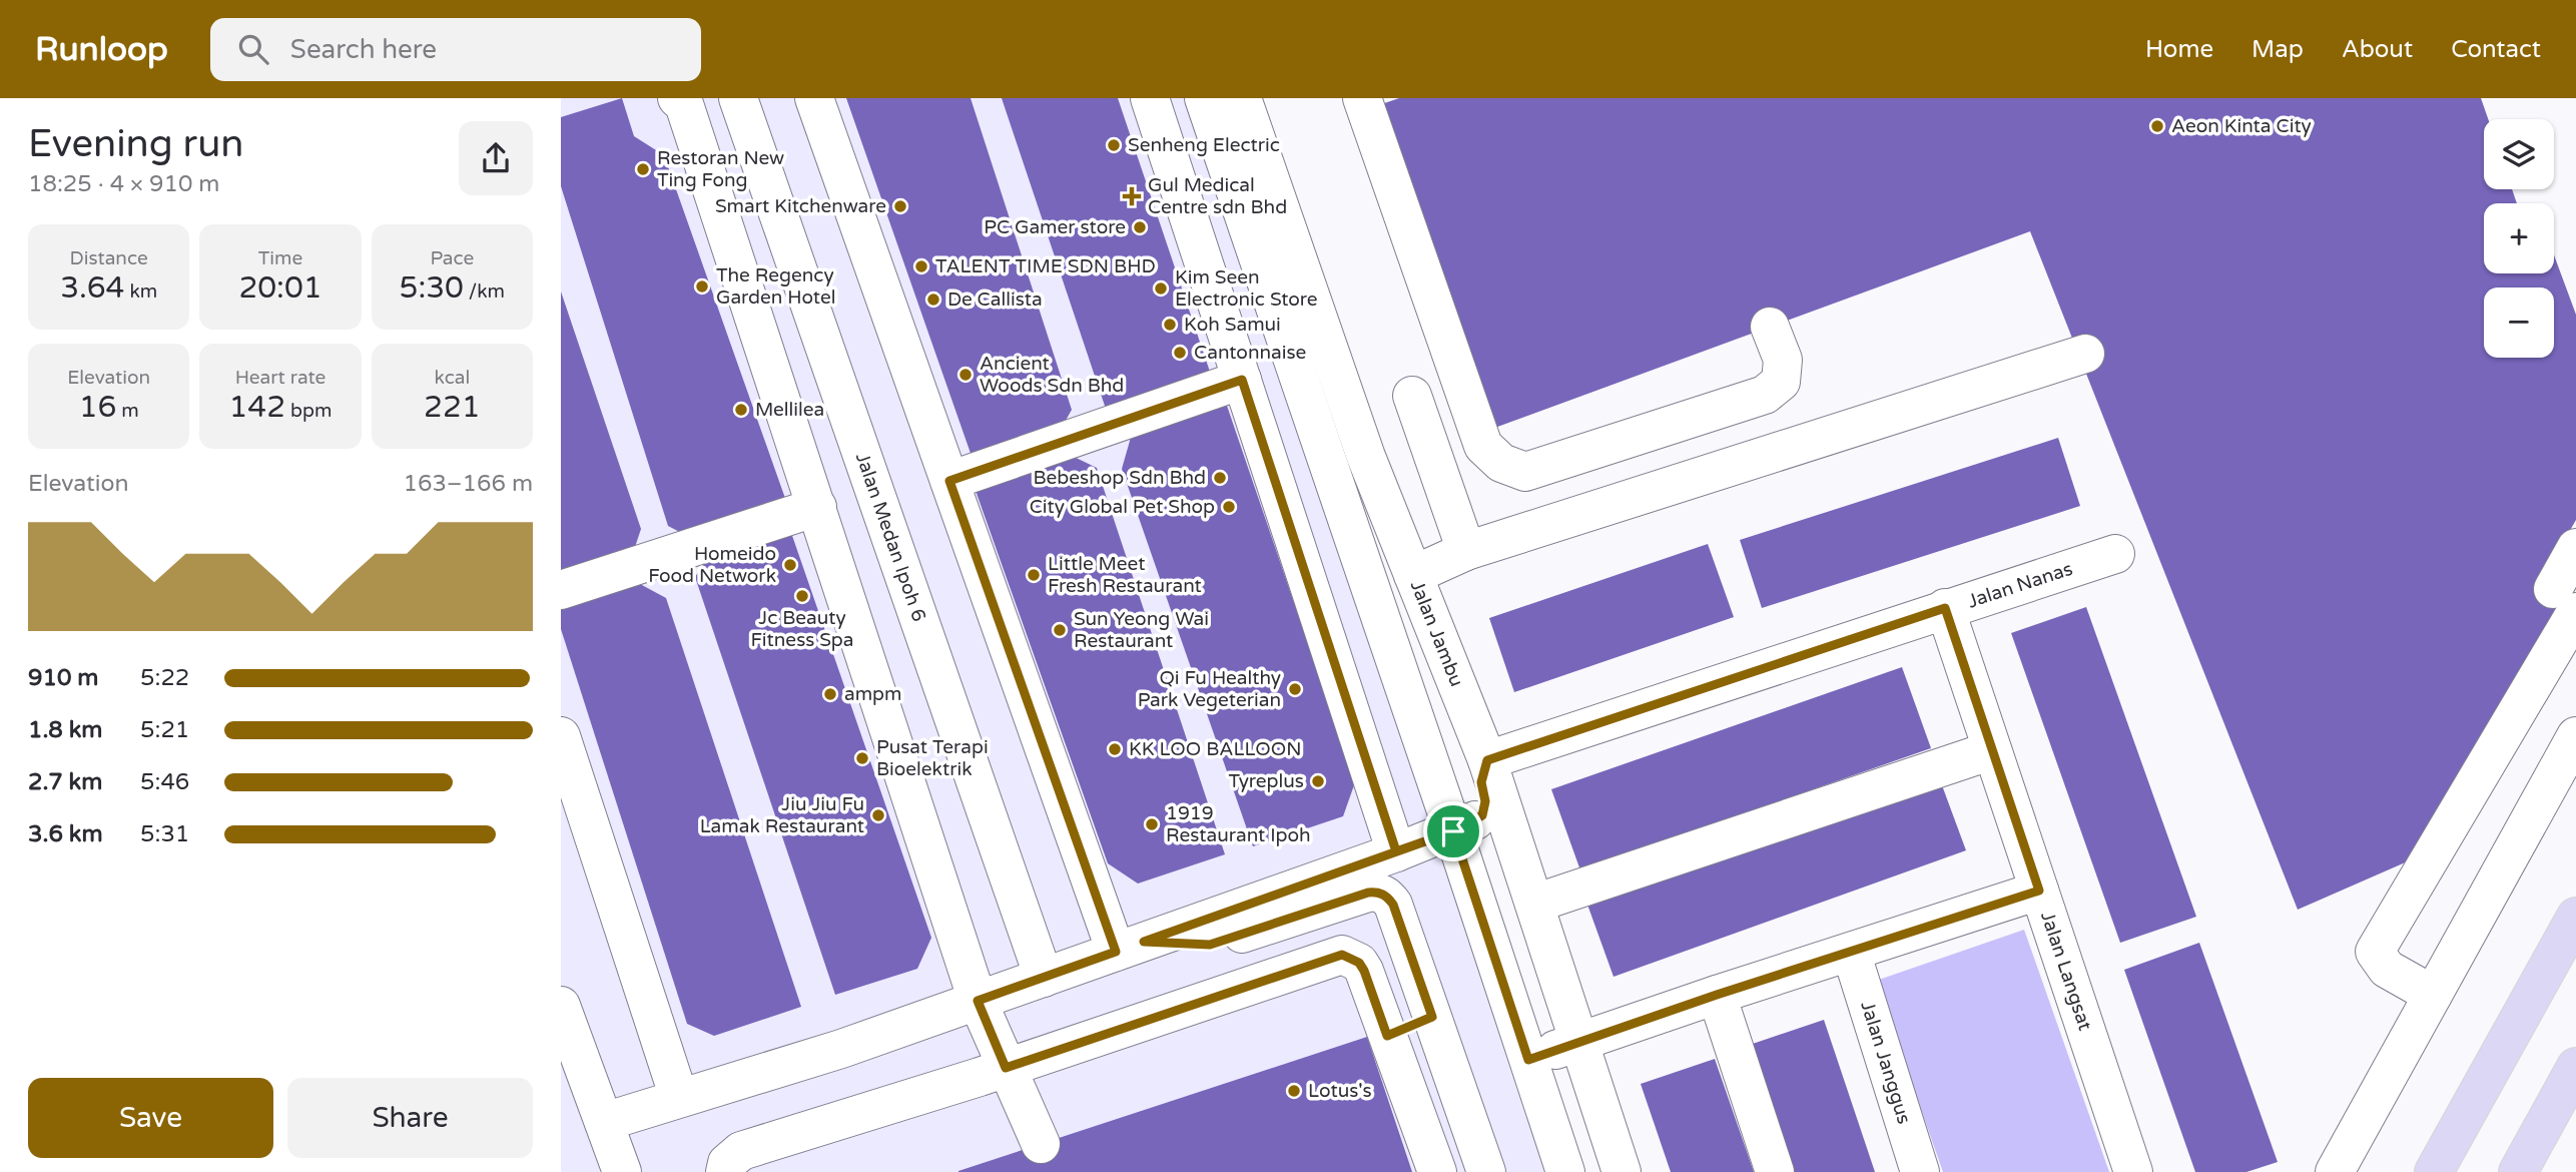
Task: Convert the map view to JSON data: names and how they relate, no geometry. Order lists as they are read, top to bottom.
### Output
{
  "streets": {
    "street": [
      "Jalan Medan Ipoh 6",
      "Jalan Nanas",
      "Jalan Jambu",
      "Jalan Langsat",
      "Jalan Janggus"
    ]
  },
  "crossings": [
    ["Jalan Nanas", "Jalan Jambu"],
    ["Jalan Nanas", "Jalan Langsat"]
  ],
  "places": {
    "other": [
      "Aeon Kinta City",
      "Senheng Electric",
      "Restoran New Ting Fong",
      "Smart Kitchenware",
      "PC Gamer store",
      "TALENT TIME SDN BHD",
      "The Regency Garden Hotel",
      "Kim Seen Electronic Store",
      "De Callista",
      "Koh Samui",
      "Cantonnaise",
      "Ancient Woods Sdn Bhd",
      "Mellilea",
      "Bebeshop Sdn Bhd",
      "City Global Pet Shop",
      "Homeido Food Network",
      "Little Meet Fresh Restaurant",
      "Jc Beauty Fitness Spa",
      "Sun Yeong Wai Restaurant",
      "Qi Fu Healthy Park Vegeterian",
      "ampm",
      "KK LOO BALLOON",
      "Pusat Terapi Bioelektrik",
      "Tyreplus",
      "Jiu Jiu Fu Lamak Restaurant",
      "1919 Restaurant Ipoh",
      "Lotus's"
    ],
    "health": ["Gul Medical Centre sdn Bhd"]
  },
  "page": {
    "header": "Runloop",
    "search": "Search here",
    "nav": [
      "Home",
      "Map",
      "About",
      "Contact"
    ],
    "heading": ["Evening run", "18:25 · 4 × 910 m"],
    "map_buttons": ["+", "−"],
    "stats": [
      ["Distance", "3.64 km"],
      ["Time", "20:01"],
      ["Pace", "5:30 /km"],
      ["Elevation", "16 m"],
      ["Heart rate", "142 bpm"],
      ["kcal", "221"]
    ],
    "chart": ["Elevation", "163–166 m"],
    "list": [
      {
        "name": "910 m",
        "note": "5:22"
      },
      {
        "name": "1.8 km",
        "note": "5:21"
      },
      {
        "name": "2.7 km",
        "note": "5:46"
      },
      {
        "name": "3.6 km",
        "note": "5:31"
      }
    ],
    "buttons": ["Save", "Share"]
  }
}
